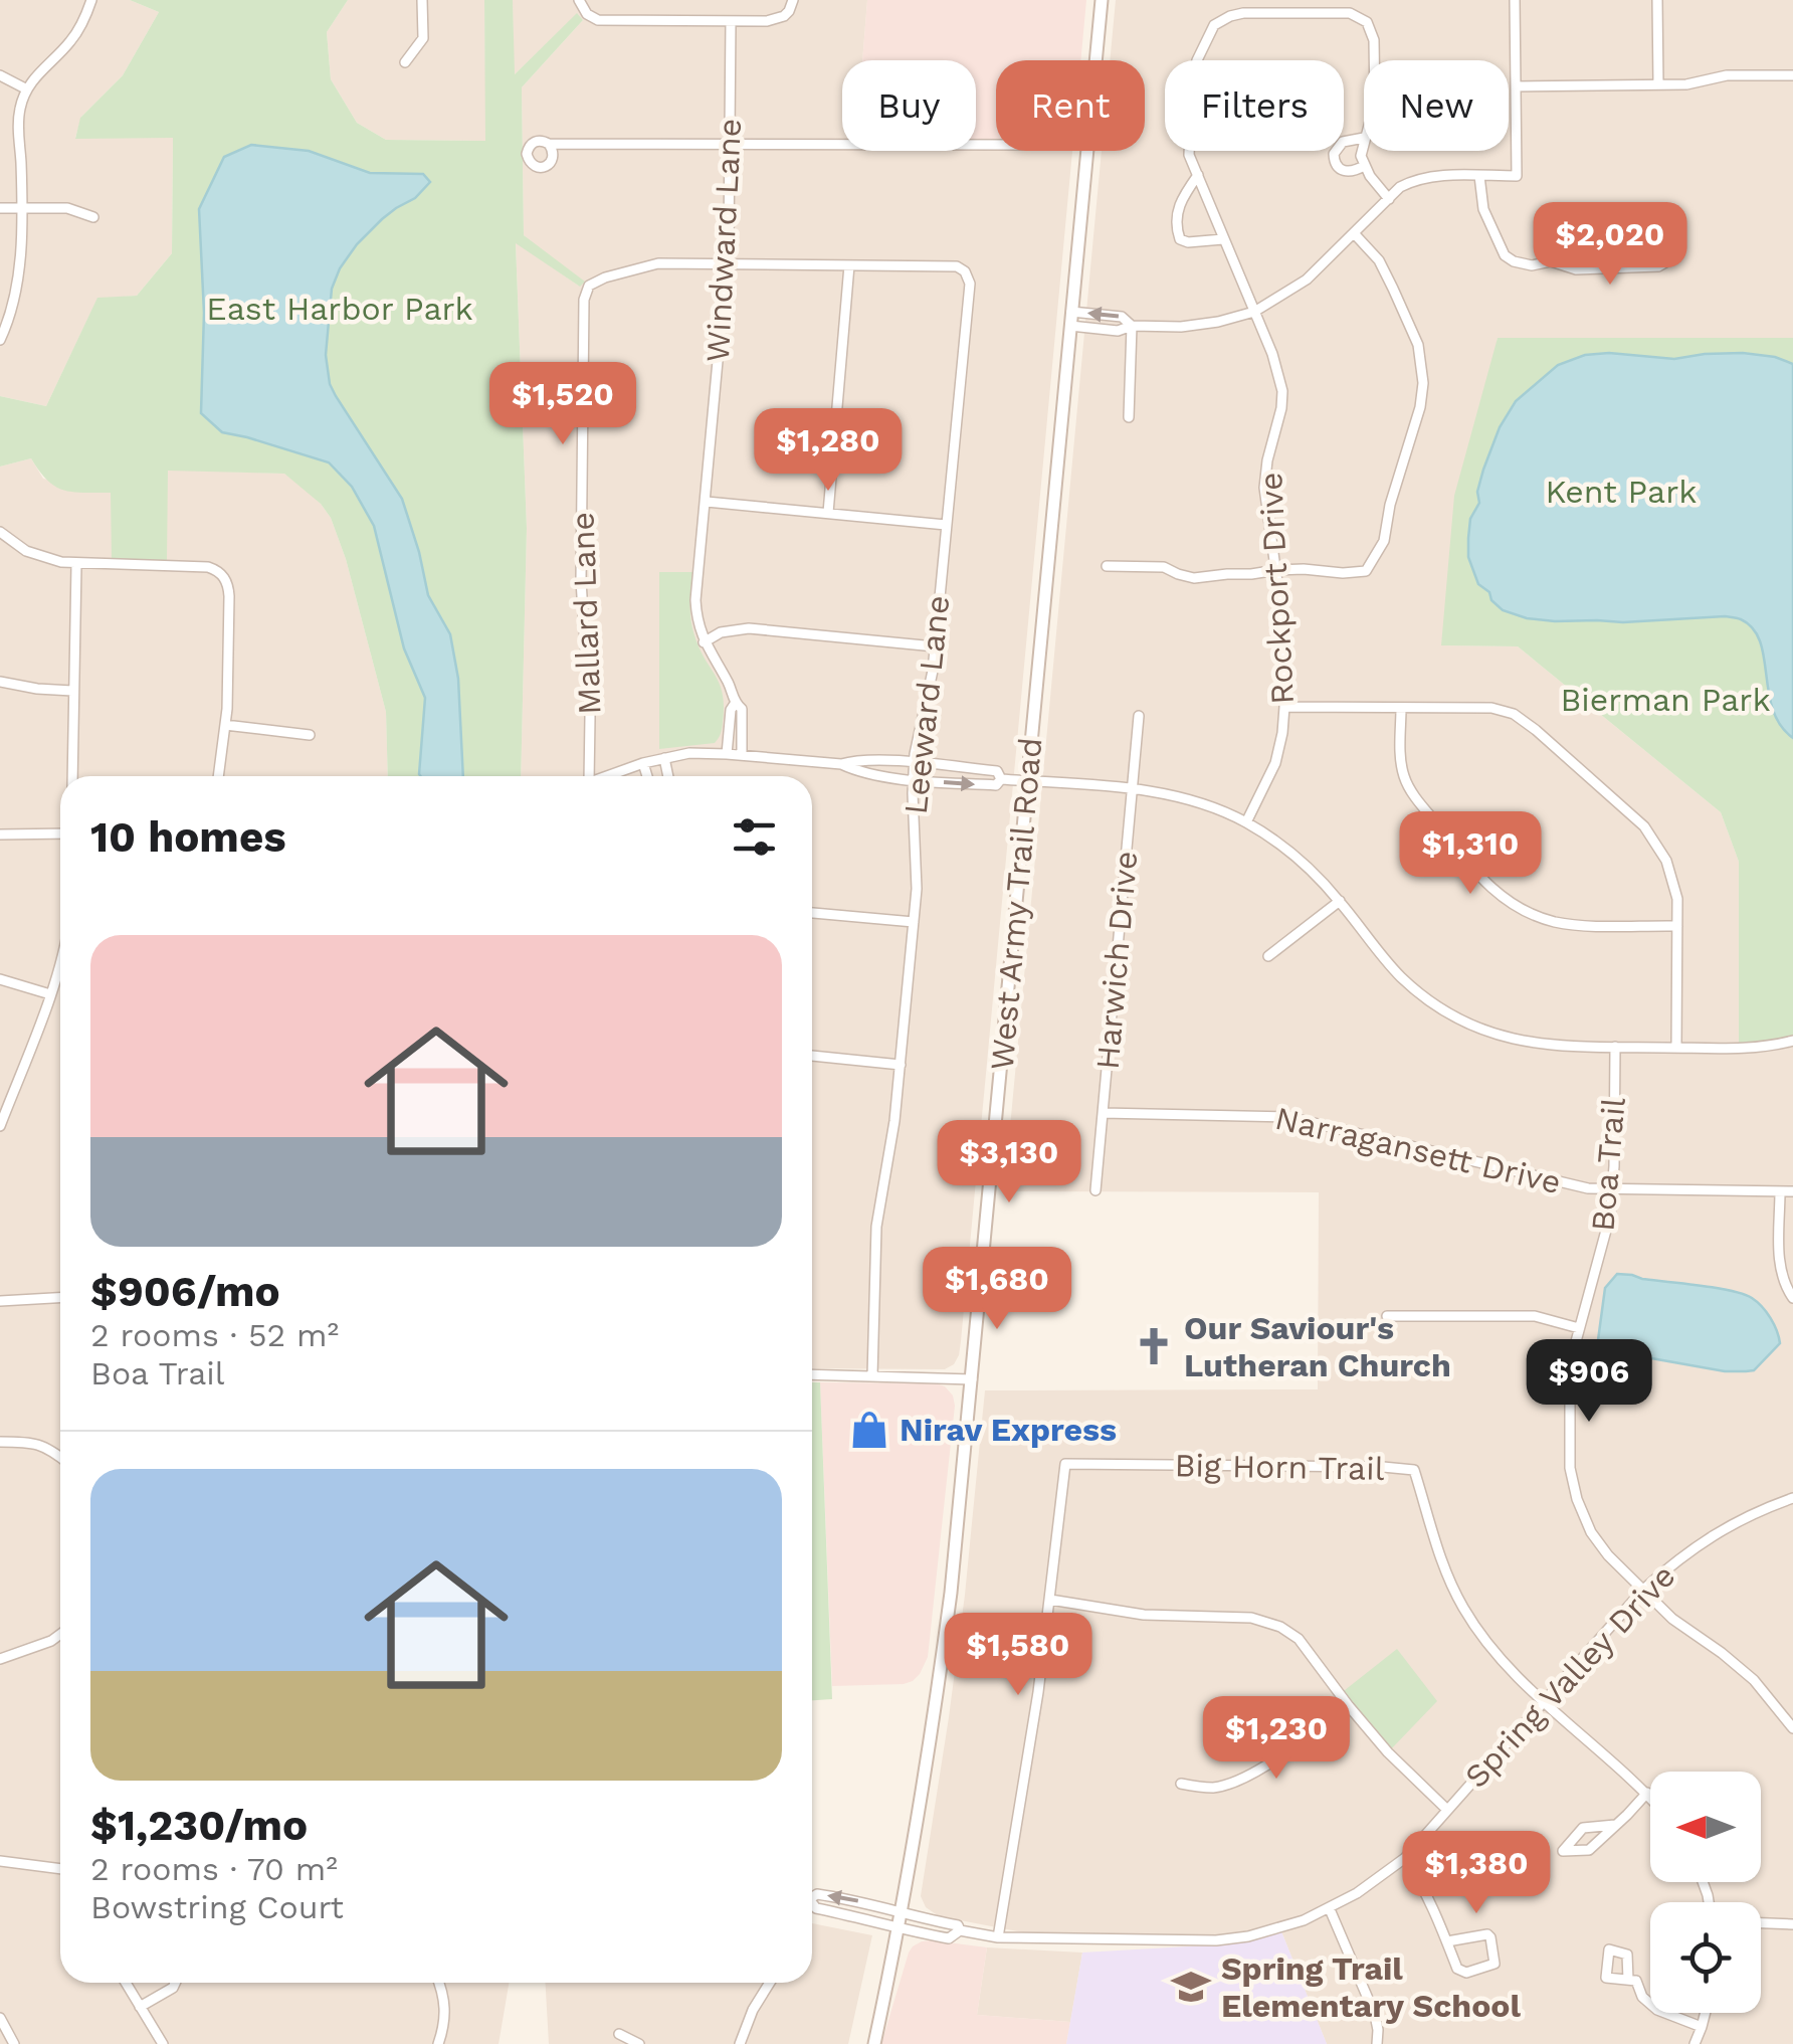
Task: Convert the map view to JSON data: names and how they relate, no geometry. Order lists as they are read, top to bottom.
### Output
{
  "streets": {
    "main road": ["West Army Trail Road"],
    "street": [
      "Windward Lane",
      "Rockport Drive",
      "Mallard Lane",
      "Leeward Lane",
      "Harwich Drive",
      "Narragansett Drive",
      "Boa Trail",
      "Big Horn Trail",
      "Spring Valley Drive"
    ]
  },
  "crossings": [
    ["Windward Lane", "Mallard Lane"],
    ["Windward Lane", "Leeward Lane"],
    ["Mallard Lane", "Leeward Lane"],
    ["West Army Trail Road", "Spring Valley Drive"],
    ["Harwich Drive", "Narragansett Drive"],
    ["Narragansett Drive", "Boa Trail"],
    ["Boa Trail", "Spring Valley Drive"],
    ["Big Horn Trail", "Spring Valley Drive"]
  ],
  "parks": ["East Harbor Park", "Kent Park", "Bierman Park"],
  "places": {
    "church": ["Our Saviour's Lutheran Church"],
    "shop": ["Nirav Express"],
    "school or university": ["Spring Trail Elementary School"]
  },
  "north": "left",
  "page": {
    "chip": [
      "Buy",
      "Rent",
      "Filters",
      "New"
    ],
    "price": [
      "$2,020",
      "$1,520",
      "$1,280",
      "$1,310",
      "$3,130",
      "$1,680",
      "$906",
      "$1,580",
      "$1,230",
      "$1,380"
    ],
    "heading": "10 homes",
    "list": [
      {
        "name": "$906/mo",
        "note": "2 rooms · 52 m² · Boa Trail"
      },
      {
        "name": "$1,230/mo",
        "note": "2 rooms · 70 m² · Bowstring Court"
      }
    ]
  }
}
